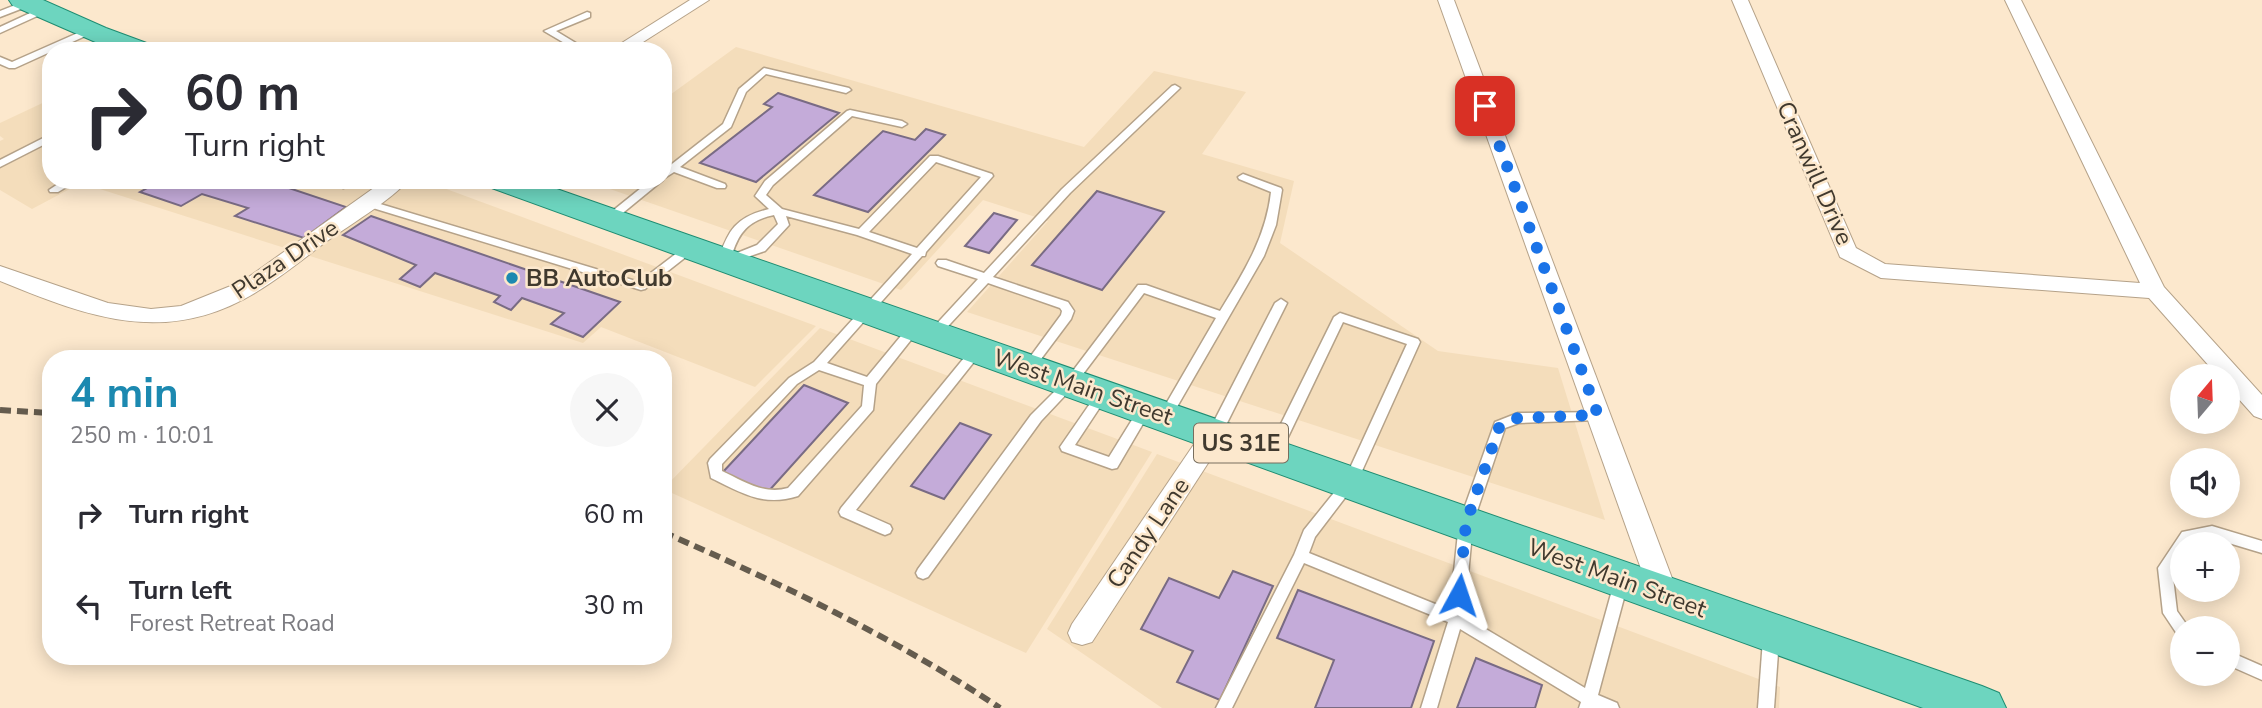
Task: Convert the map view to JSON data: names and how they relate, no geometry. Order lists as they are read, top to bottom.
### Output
{
  "streets": {
    "main road": ["West Main Street", "US 31E"],
    "street": ["Cranwill Drive", "Plaza Drive", "Candy Lane"]
  },
  "crossings": [
    ["West Main Street", "Candy Lane"]
  ],
  "places": ["BB AutoClub"],
  "north": "top",
  "page": {
    "turn": ["60 m", "Turn right"],
    "heading": ["4 min", "250 m · 10:01"],
    "map_buttons": ["+", "−"],
    "list": [
      {
        "name": "Turn right",
        "value": "60 m"
      },
      {
        "name": "Turn left",
        "note": "Forest Retreat Road",
        "value": "30 m"
      }
    ]
  }
}
